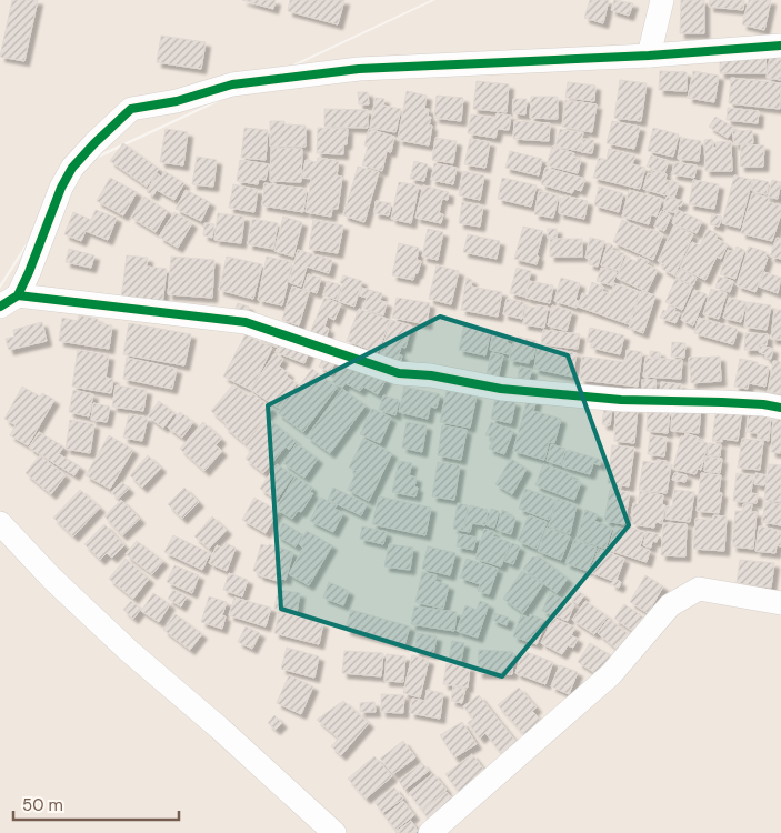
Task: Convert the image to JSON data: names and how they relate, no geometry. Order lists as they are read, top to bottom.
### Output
{
  "scale_bar": "50 m"
}
